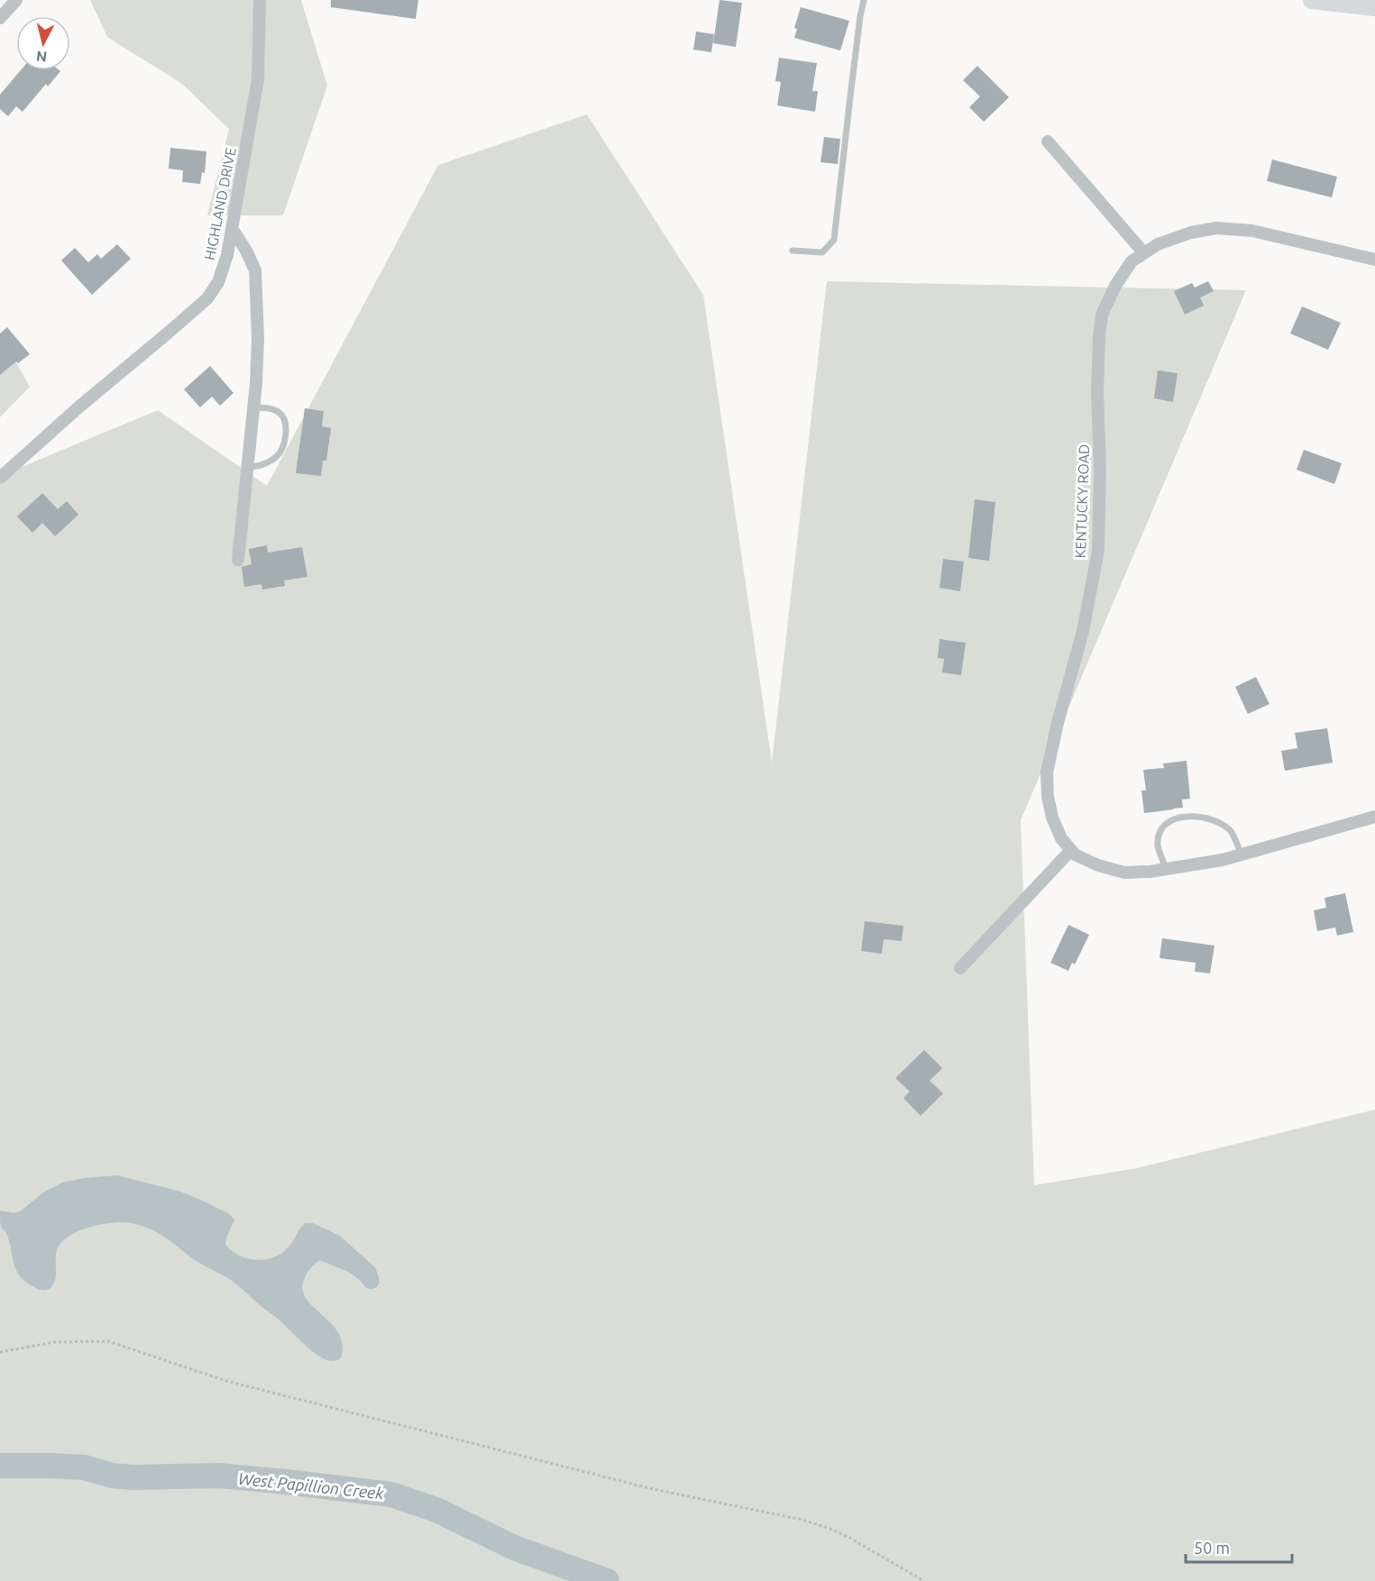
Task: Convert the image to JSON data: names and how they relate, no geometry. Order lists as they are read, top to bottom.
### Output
{
  "streets": {
    "street": ["HIGHLAND DRIVE", "KENTUCKY ROAD"]
  },
  "water": ["West Papillion Creek"],
  "scale_bar": "50 m",
  "north": "bottom"
}
